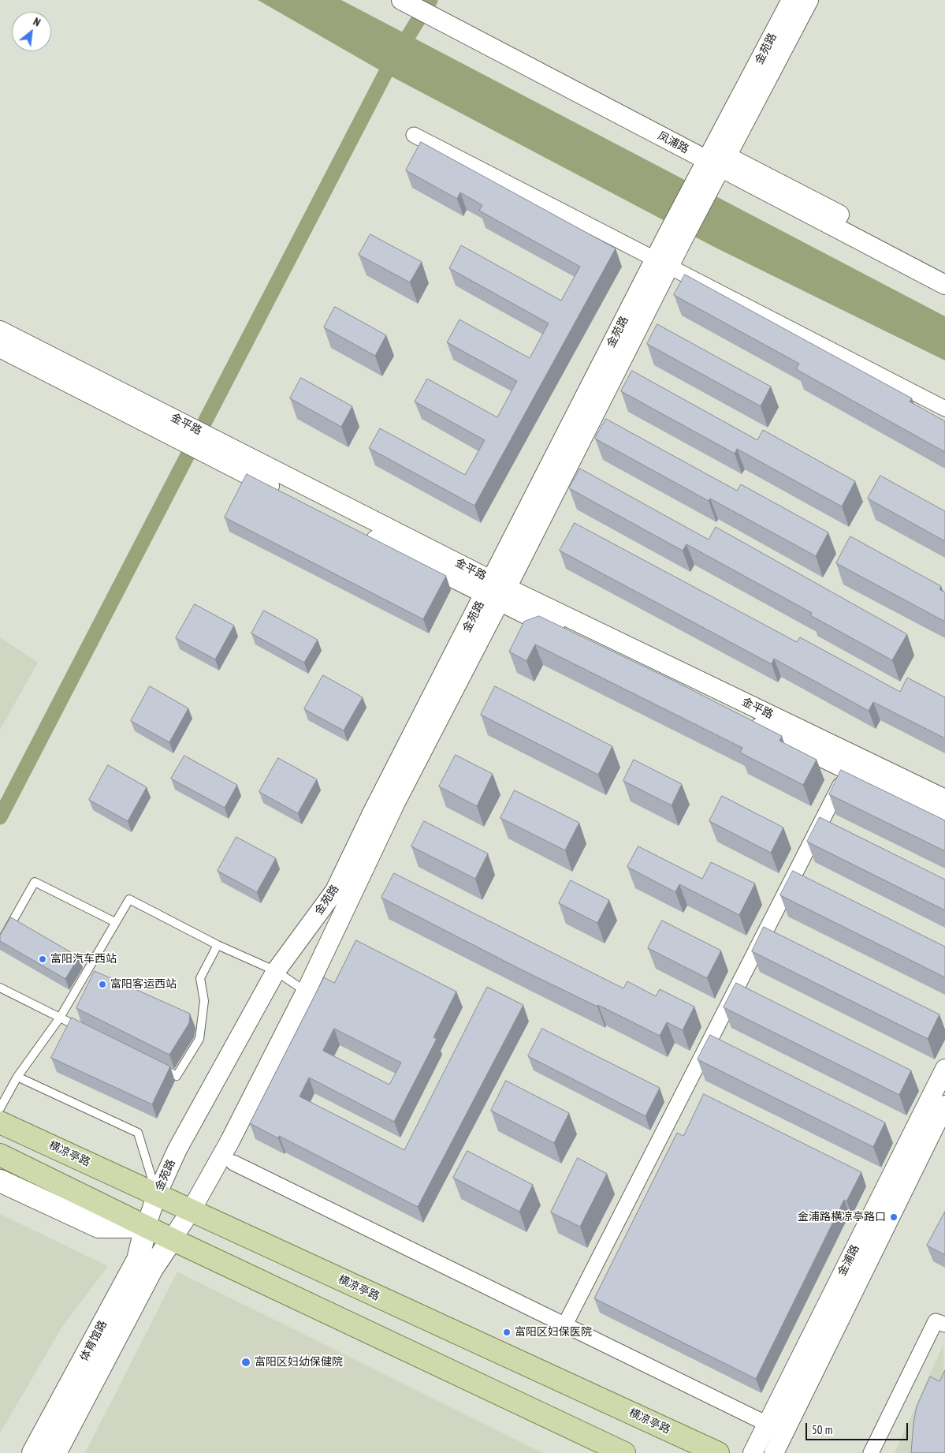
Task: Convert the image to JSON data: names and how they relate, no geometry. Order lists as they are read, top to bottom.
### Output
{
  "streets": {
    "main road": ["横凉亭路", "体育馆路"],
    "street": [
      "金苑路",
      "凤浦路",
      "金平路",
      "金浦路"
    ]
  },
  "crossings": [
    ["金苑路", "凤浦路"],
    ["金苑路", "金平路"],
    ["金苑路", "横凉亭路"],
    ["金苑路", "体育馆路"]
  ],
  "places": [
    "富阳汽车西站",
    "富阳客运西站",
    "金浦路横凉亭路口",
    "富阳区妇保医院",
    "富阳区妇幼保健院"
  ],
  "scale_bar": "50 m",
  "north": "top right"
}
